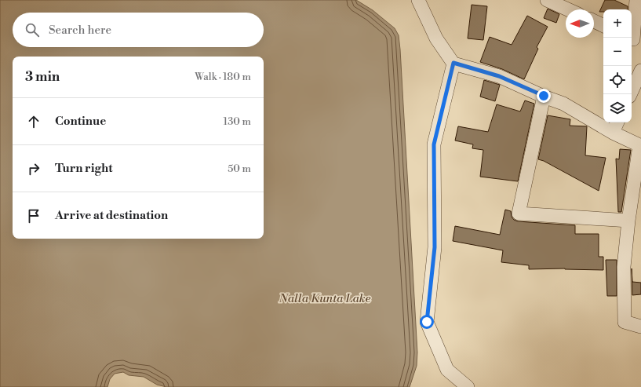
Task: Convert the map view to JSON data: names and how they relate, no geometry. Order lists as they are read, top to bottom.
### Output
{
  "water": ["Nalla Kunta Lake"],
  "north": "left",
  "page": {
    "map_buttons": ["+", "−"],
    "search": "Search here",
    "heading": ["3 min", "Walk · 180 m"],
    "list": [
      ["Continue", "130 m"],
      ["Turn right", "50 m"],
      "Arrive at destination"
    ]
  }
}
